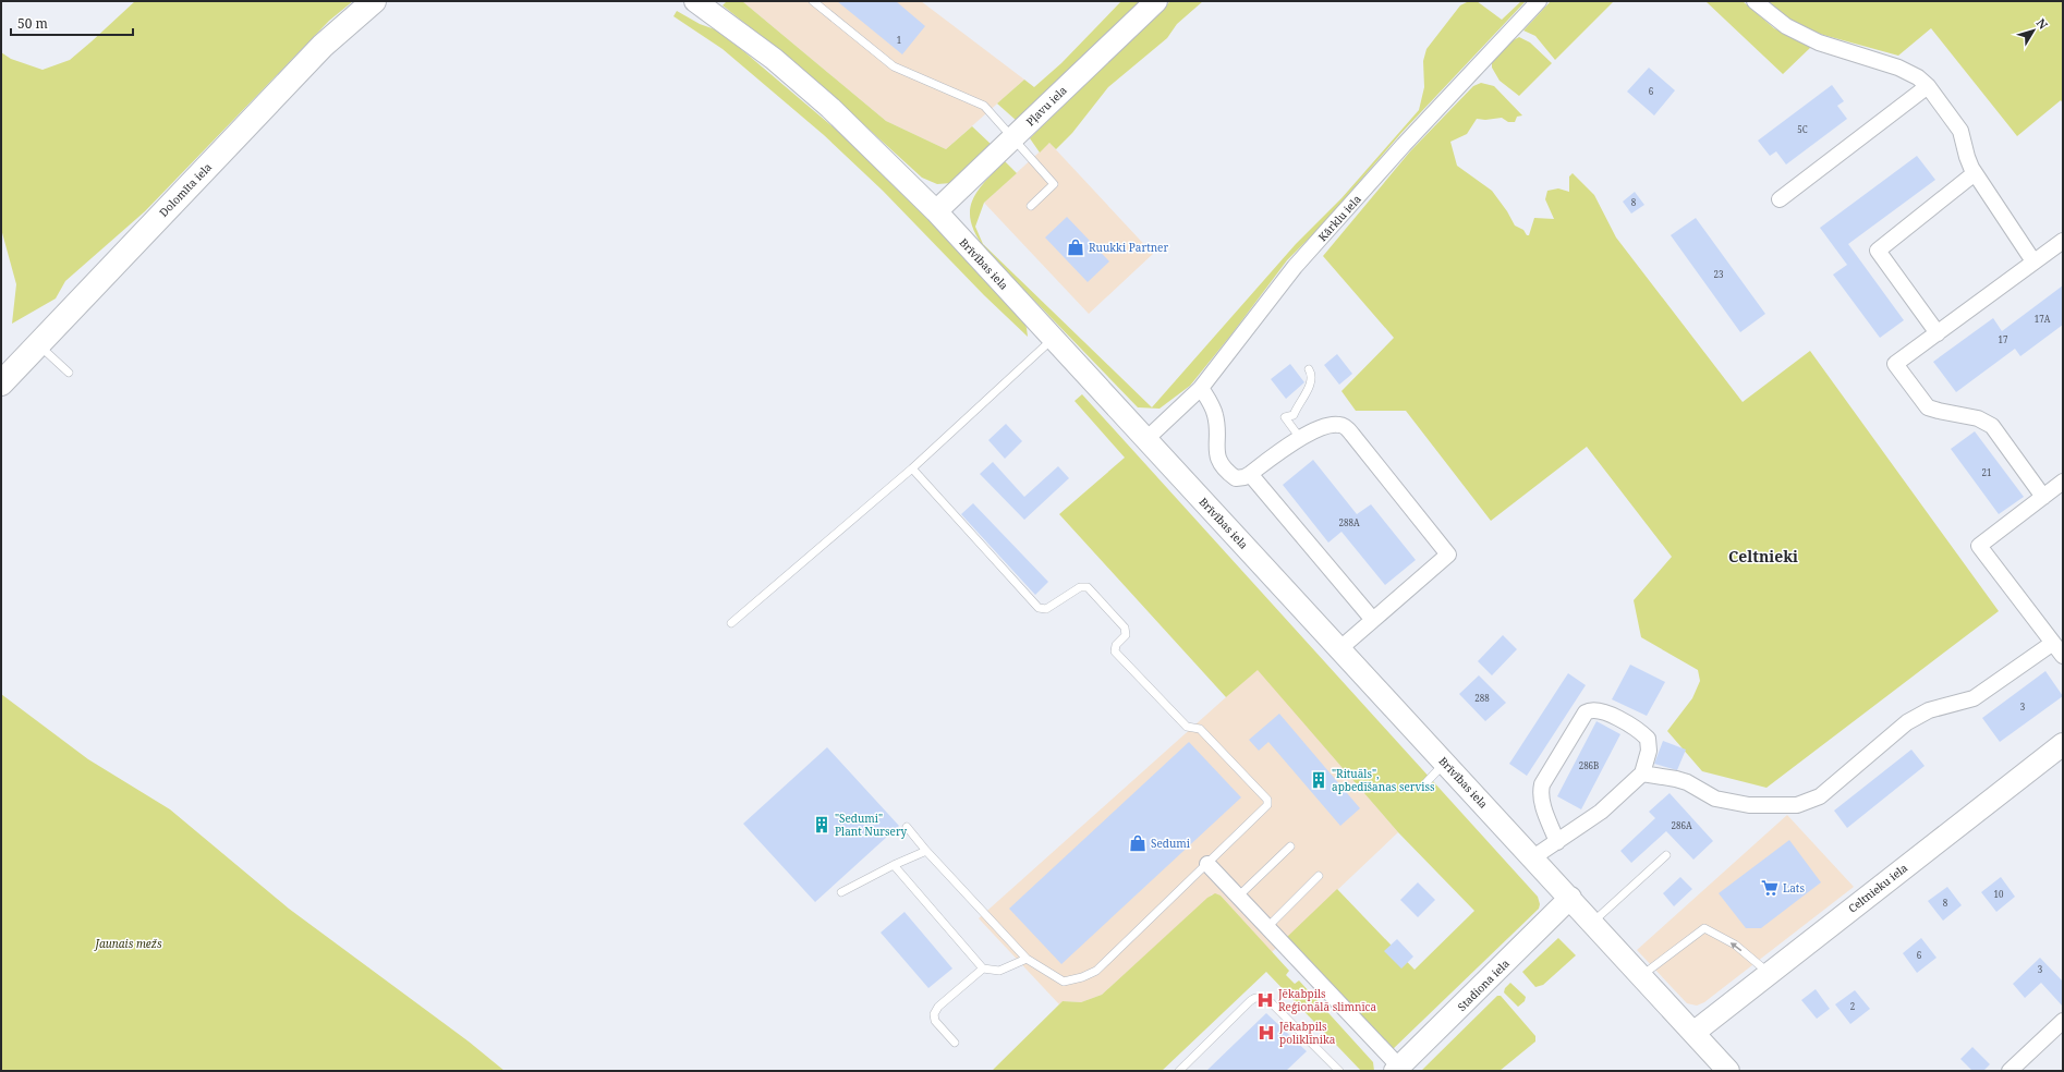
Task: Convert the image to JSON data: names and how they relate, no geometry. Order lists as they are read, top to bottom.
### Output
{
  "streets": {
    "main road": [
      "Pļavu iela",
      "Dolomīta iela",
      "Brīvības iela",
      "Celtnieku iela",
      "Stadiona iela"
    ],
    "street": ["Kārklu iela"]
  },
  "crossings": [
    ["Pļavu iela", "Brīvības iela"],
    ["Kārklu iela", "Brīvības iela"],
    ["Brīvības iela", "Celtnieku iela"],
    ["Brīvības iela", "Stadiona iela"]
  ],
  "districts": ["Celtnieki"],
  "parks": ["Jaunais mežs"],
  "places": {
    "shop": ["Ruukki Partner", "Sedumi"],
    "building": ["\"Rituāls\", apbedīšanas serviss", "\"Sedumi\" Plant Nursery"],
    "supermarket": ["Lats"],
    "hospital": ["Jēkabpils Reģionālā slimnīca", "Jēkabpils poliklīnika"]
  },
  "house_numbers": [
    "1",
    "6",
    "5C",
    "8",
    "23",
    "17A",
    "17",
    "21",
    "288A",
    "288",
    "3",
    "286B",
    "286A",
    "10",
    "8",
    "6",
    "3",
    "2"
  ],
  "scale_bar": "50 m",
  "north": "top right"
}
